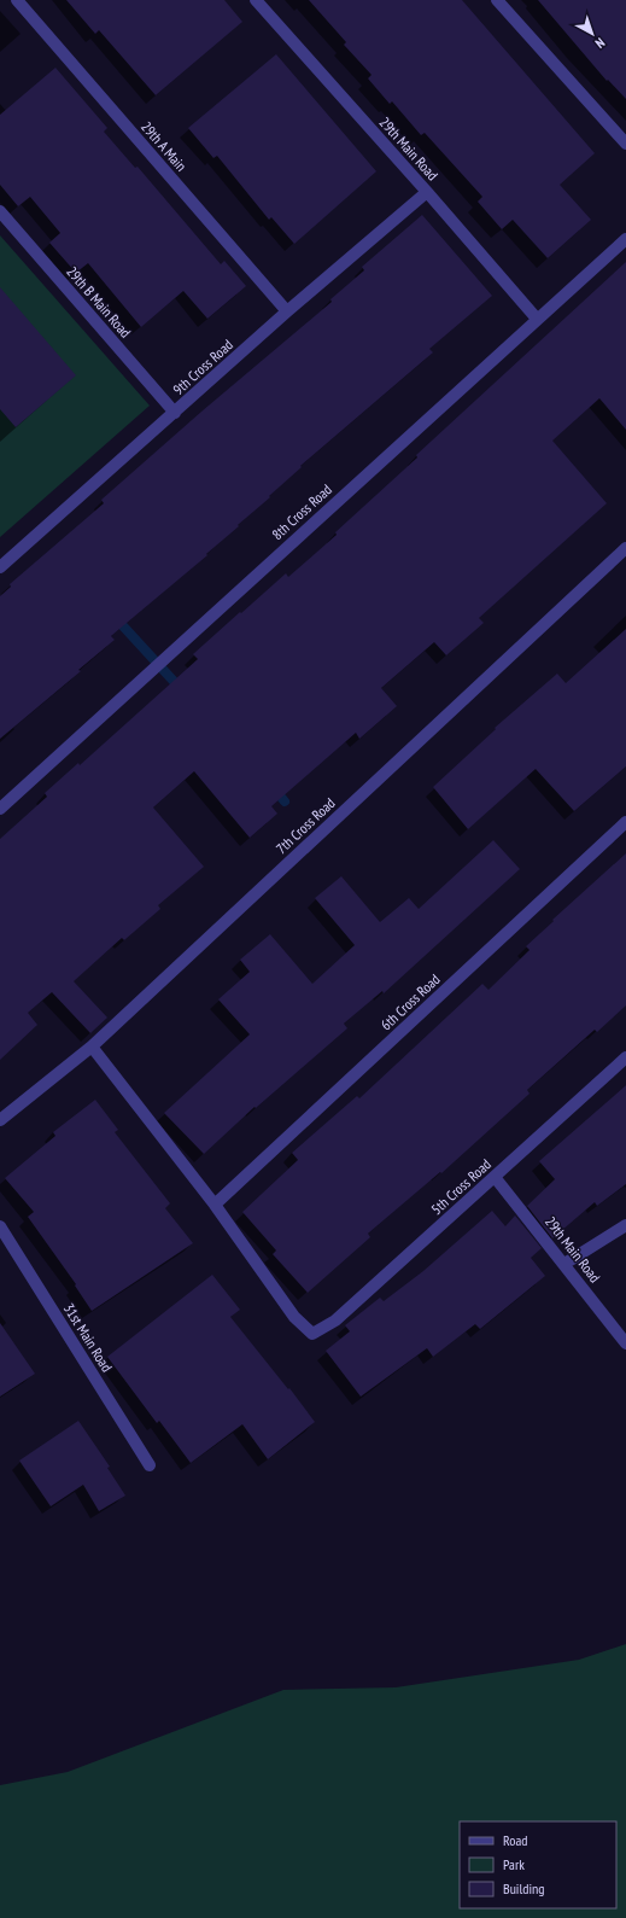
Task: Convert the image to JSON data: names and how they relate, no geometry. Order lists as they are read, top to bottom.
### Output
{
  "streets": {
    "street": [
      "29th A Main",
      "29th Main Road",
      "29th B Main Road",
      "9th Cross Road",
      "8th Cross Road",
      "7th Cross Road",
      "6th Cross Road",
      "5th Cross Road",
      "31st Main Road"
    ]
  },
  "crossings": [
    ["29th A Main", "9th Cross Road"],
    ["29th Main Road", "9th Cross Road"],
    ["29th Main Road", "8th Cross Road"],
    ["29th Main Road", "5th Cross Road"],
    ["29th B Main Road", "9th Cross Road"],
    ["6th Cross Road", "5th Cross Road"]
  ],
  "legend": ["Road", "Park", "Building"],
  "north": "bottom right"
}
